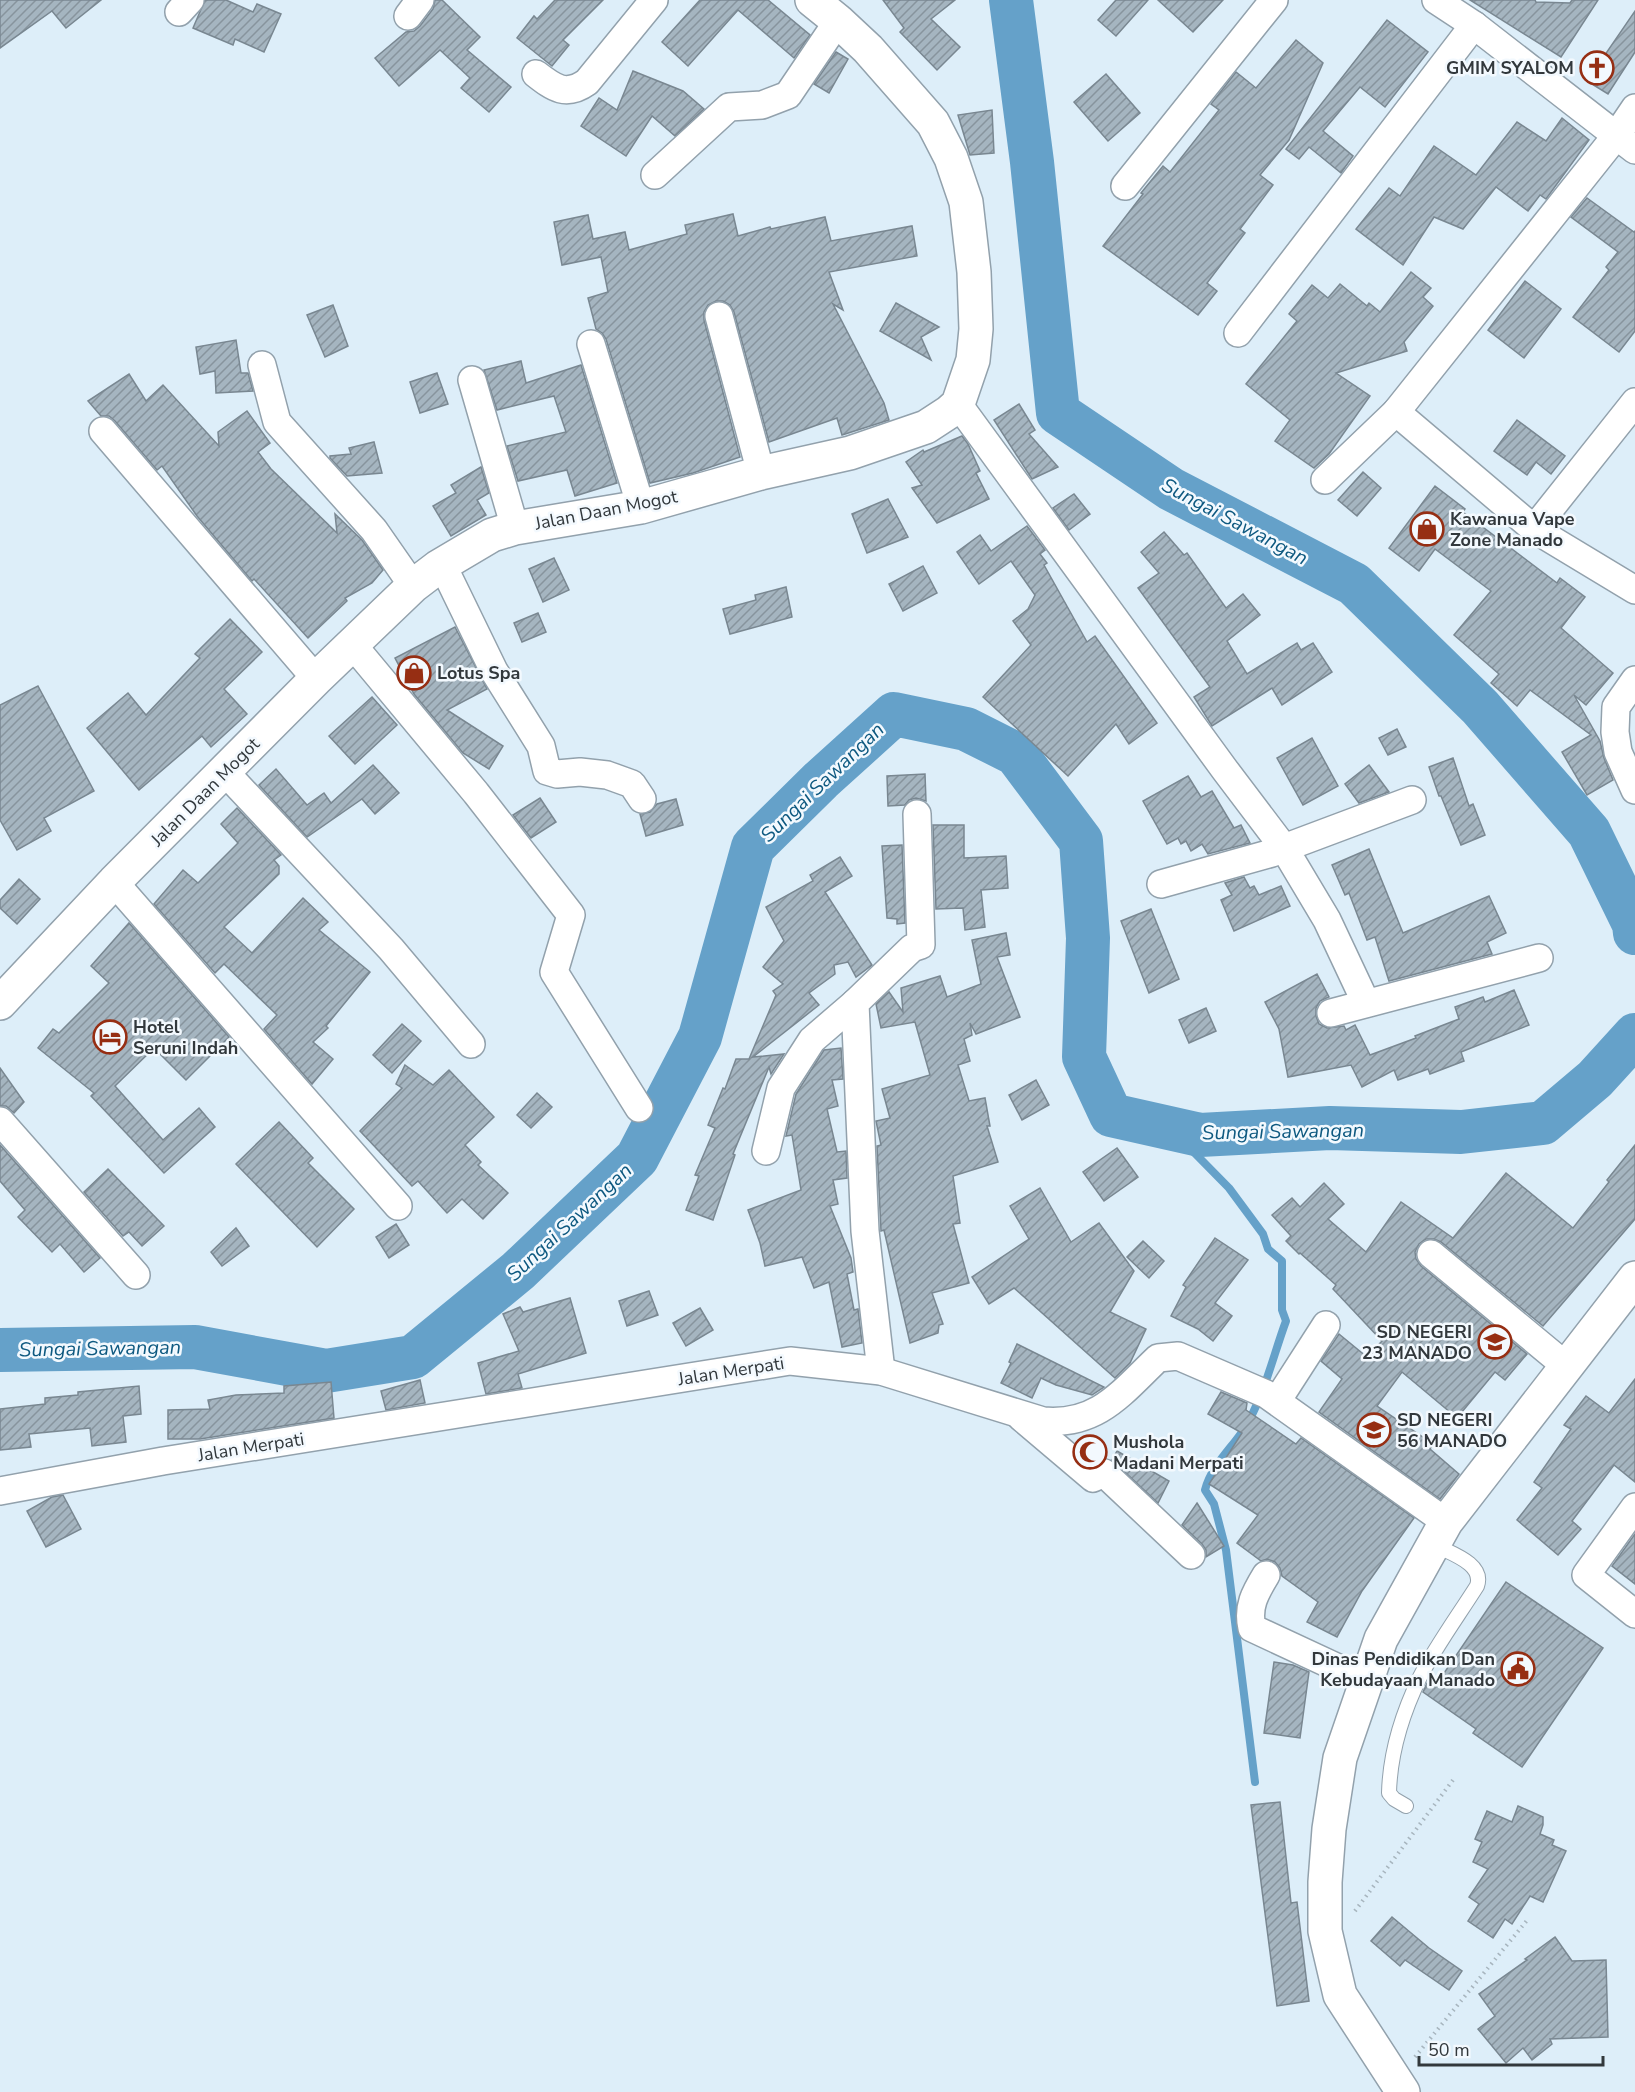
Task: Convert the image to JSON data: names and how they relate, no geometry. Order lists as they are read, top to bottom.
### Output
{
  "streets": {
    "main road": ["Jalan Daan Mogot"],
    "street": ["Jalan Merpati"]
  },
  "water": ["Sungai Sawangan"],
  "places": {
    "church": ["GMIM SYALOM"],
    "shop": ["Kawanua Vape Zone Manado", "Lotus Spa"],
    "hotel": ["Hotel Seruni Indah"],
    "school or university": ["SD NEGERI 23 MANADO", "SD NEGERI 56 MANADO"],
    "mosque": ["Mushola Madani Merpati"],
    "public building": ["Dinas Pendidikan Dan Kebudayaan Manado"]
  },
  "scale_bar": "50 m"
}
